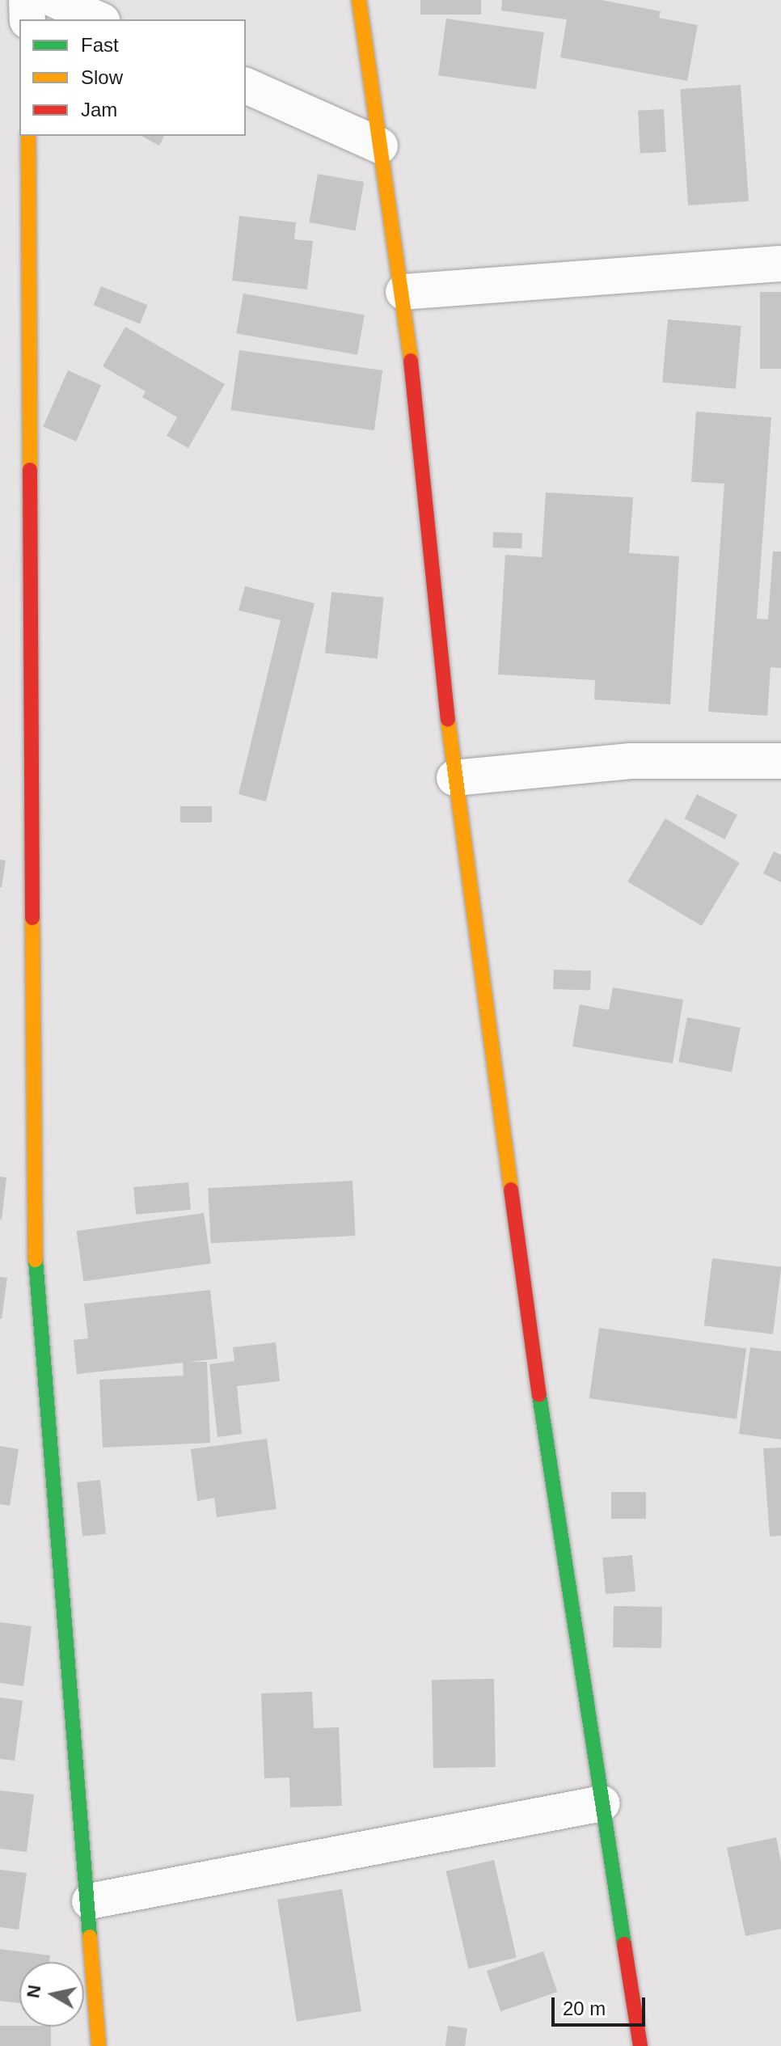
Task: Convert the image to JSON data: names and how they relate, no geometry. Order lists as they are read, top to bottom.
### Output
{
  "legend": ["Fast", "Slow", "Jam"],
  "scale_bar": "20 m",
  "north": "left"
}
